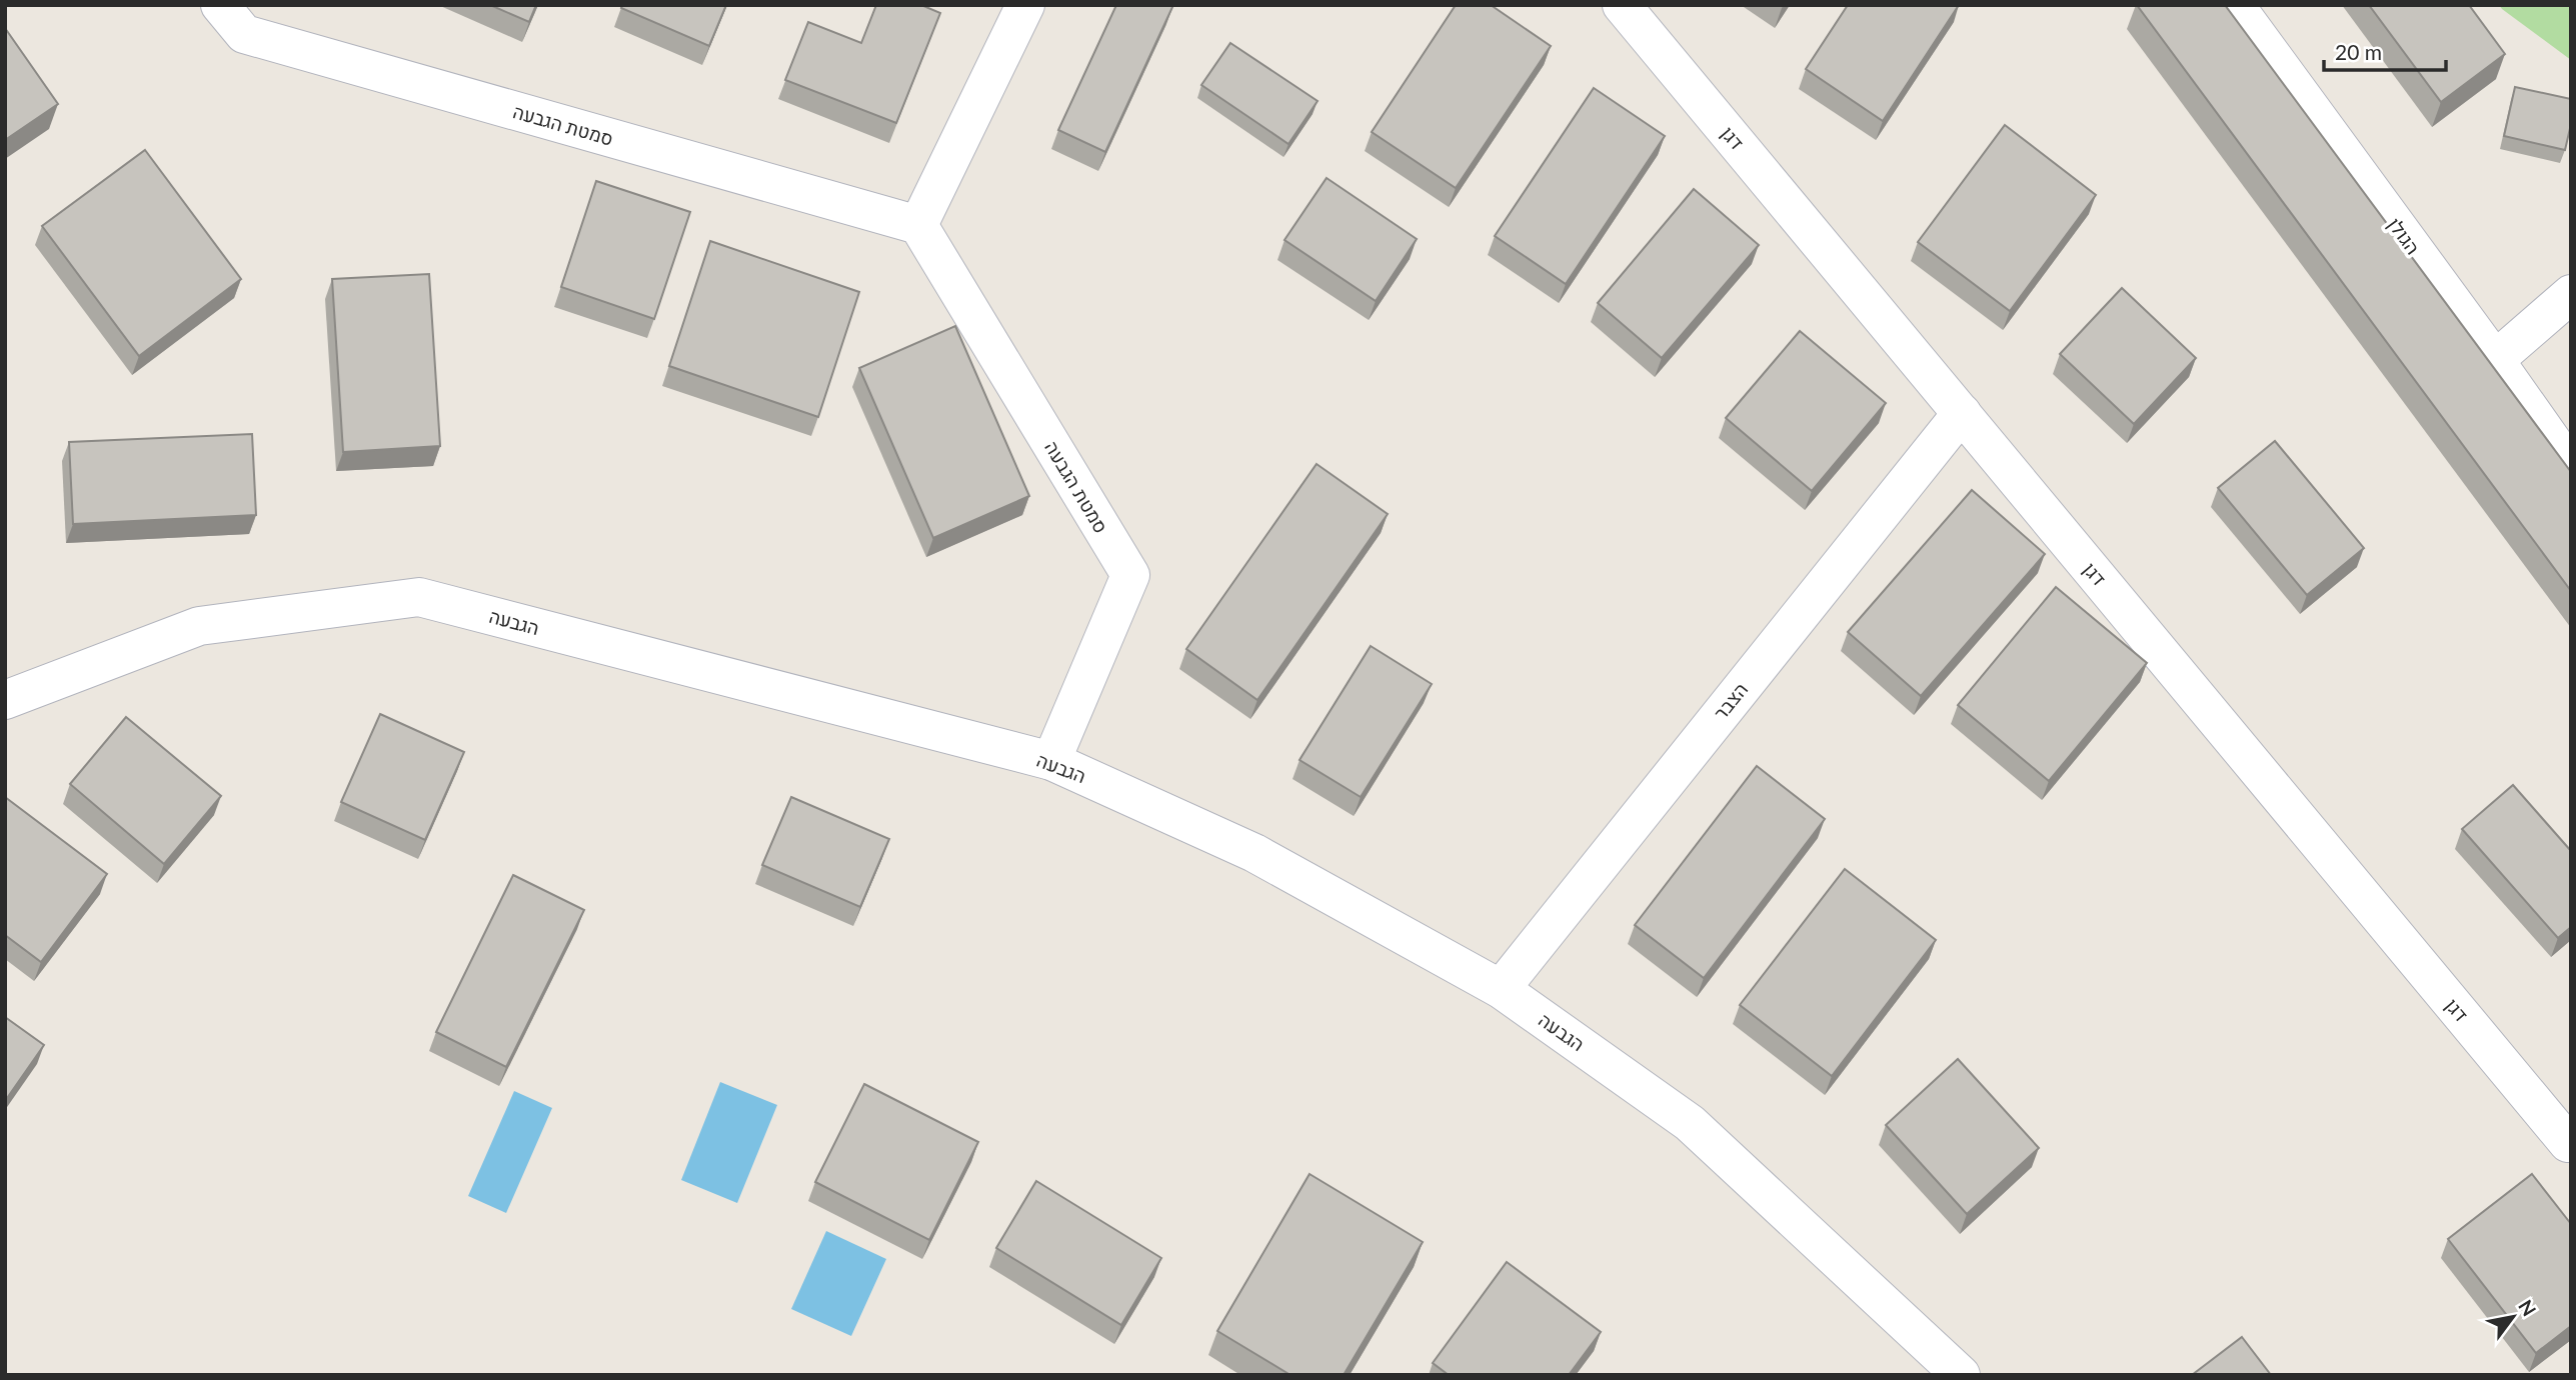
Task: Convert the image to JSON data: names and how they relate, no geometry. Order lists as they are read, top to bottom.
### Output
{
  "streets": {
    "street": [
      "סמטת הגבעה",
      "דגן",
      "הגולן",
      "הגבעה",
      "הצבר"
    ]
  },
  "crossings": [
    ["סמטת הגבעה", "הגבעה"],
    ["דגן", "הצבר"],
    ["הגבעה", "הצבר"]
  ],
  "scale_bar": "20 m",
  "north": "top right"
}
